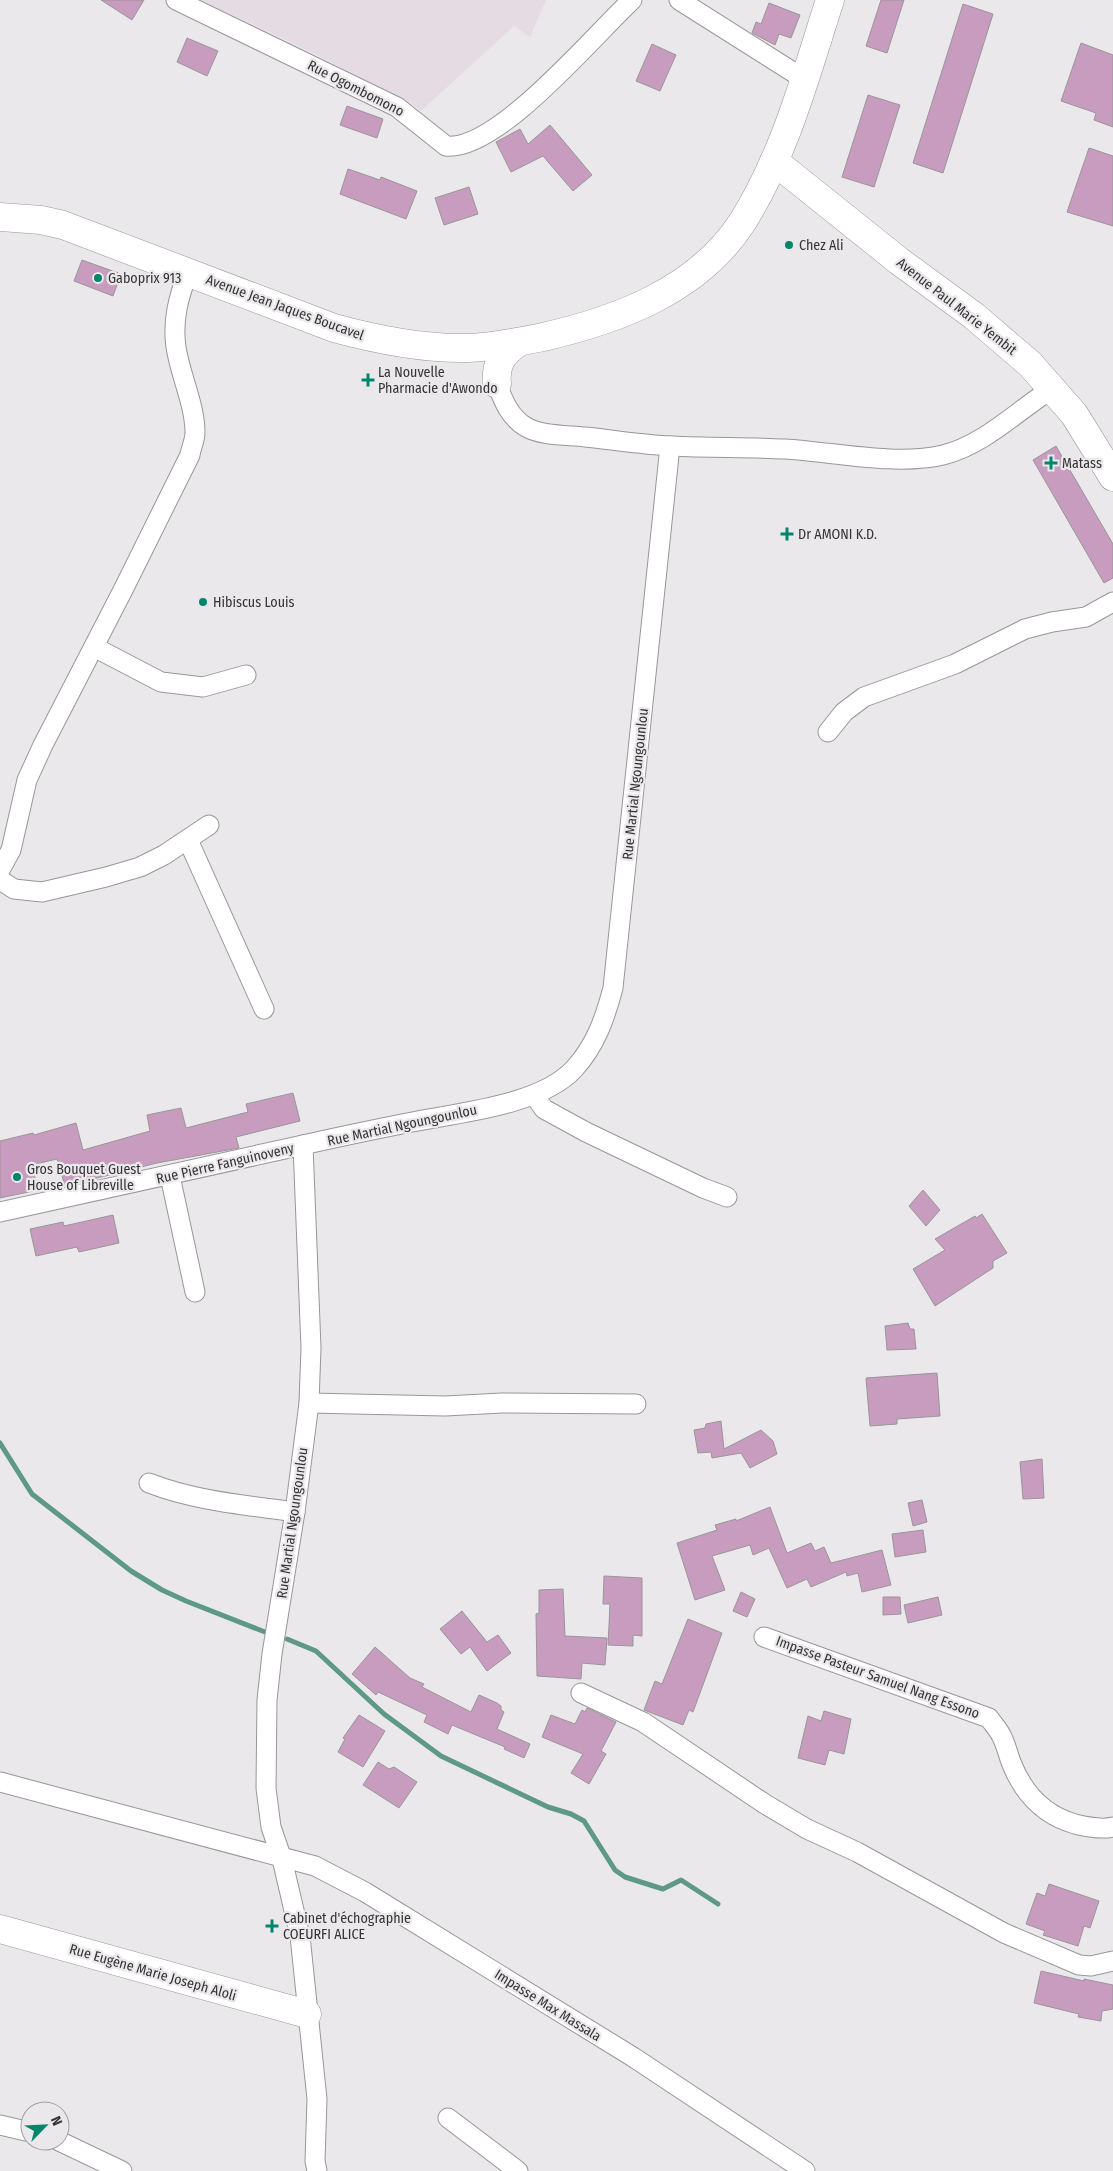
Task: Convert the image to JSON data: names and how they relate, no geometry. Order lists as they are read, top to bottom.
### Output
{
  "streets": {
    "main road": ["Avenue Paul Marie Yembit", "Avenue Jean Jaques Boucavel", "Rue Eugène Marie Joseph Aloli"],
    "street": [
      "Rue Ogombomono",
      "Rue Martial Ngoungounlou",
      "Rue Pierre Fanguinoveny",
      "Impasse Pasteur Samuel Nang Essono",
      "Impasse Max Massala"
    ]
  },
  "crossings": [
    ["Avenue Paul Marie Yembit", "Avenue Jean Jaques Boucavel"],
    ["Rue Martial Ngoungounlou", "Rue Pierre Fanguinoveny"],
    ["Rue Martial Ngoungounlou", "Rue Eugène Marie Joseph Aloli"],
    ["Rue Martial Ngoungounlou", "Impasse Max Massala"]
  ],
  "places": {
    "other": [
      "Chez Ali",
      "Gaboprix 913",
      "Hibiscus Louis",
      "Gros Bouquet Guest House of Libreville"
    ],
    "health": [
      "La Nouvelle Pharmacie d'Awondo",
      "Matass",
      "Dr AMONI K.D.",
      "Cabinet d'échographie COEURFI ALICE"
    ]
  },
  "north": "top right"
}
